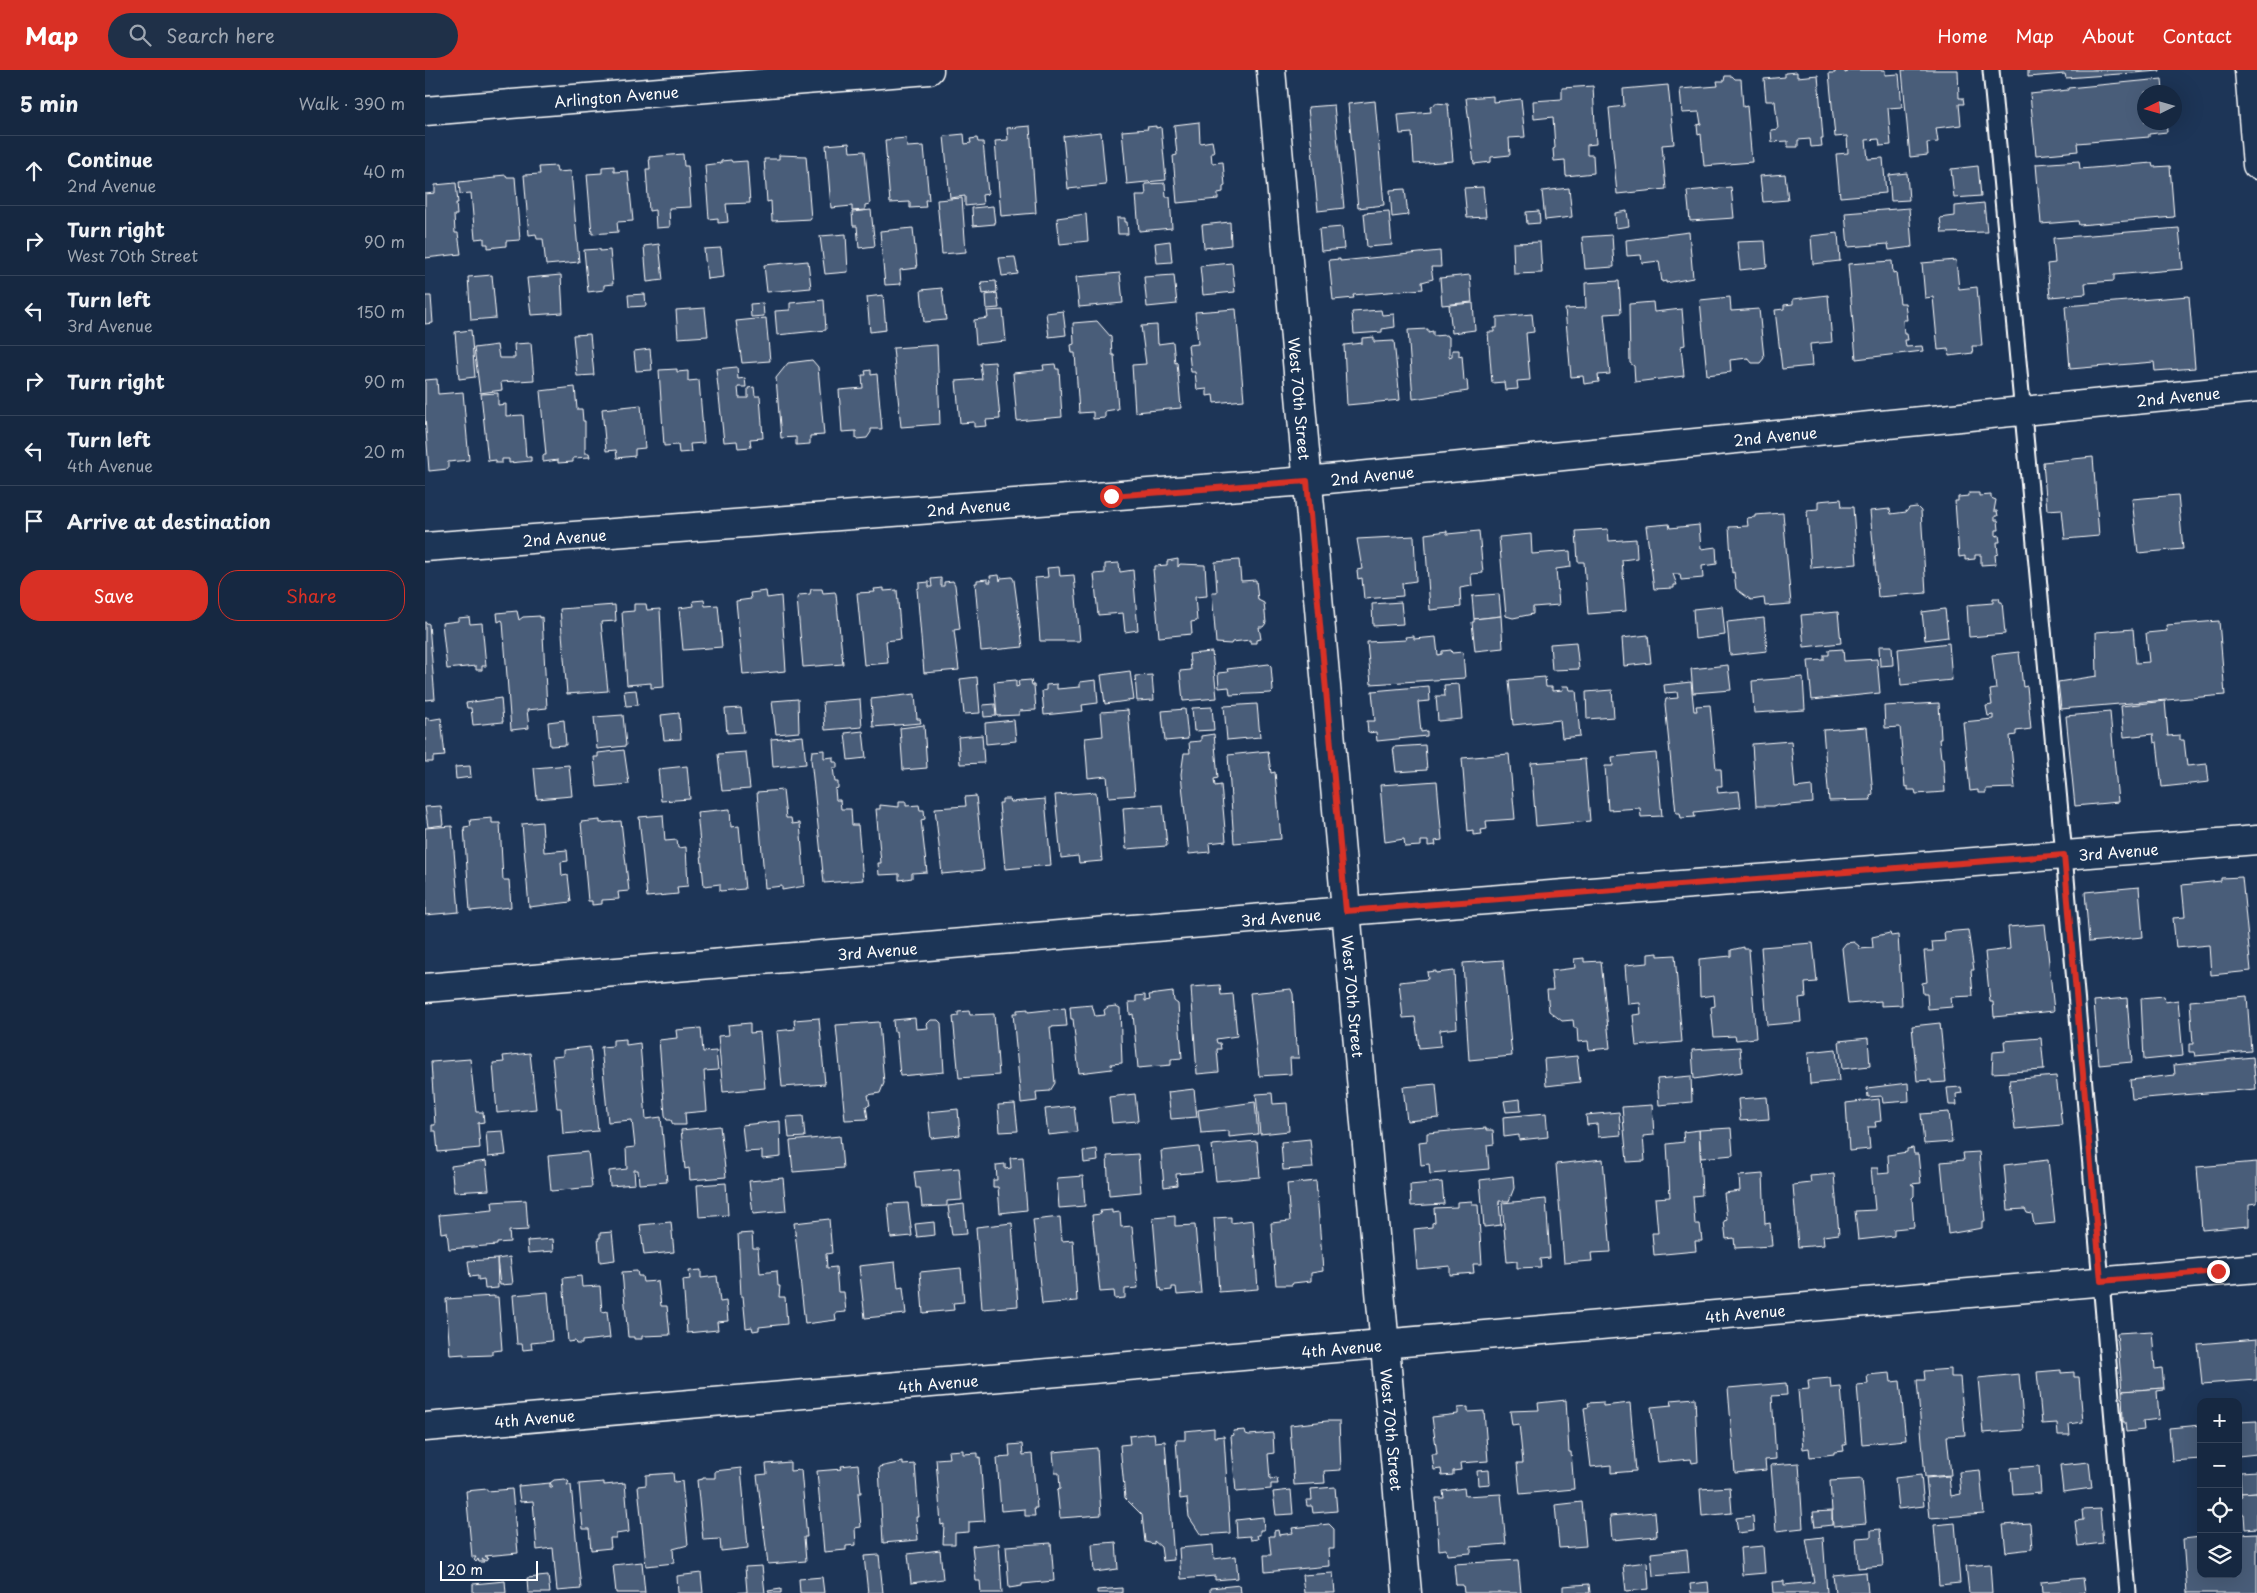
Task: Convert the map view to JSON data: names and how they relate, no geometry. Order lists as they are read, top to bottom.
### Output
{
  "streets": {
    "street": [
      "Arlington Avenue",
      "2nd Avenue",
      "West 70th Street",
      "3rd Avenue",
      "4th Avenue"
    ]
  },
  "crossings": [
    ["2nd Avenue", "West 70th Street"],
    ["West 70th Street", "3rd Avenue"],
    ["West 70th Street", "4th Avenue"]
  ],
  "scale_bar": "20 m",
  "north": "left",
  "page": {
    "header": "Map",
    "search": "Search here",
    "nav": [
      "Home",
      "Map",
      "About",
      "Contact"
    ],
    "heading": ["5 min", "Walk · 390 m"],
    "list": [
      ["Continue", "2nd Avenue", "40 m"],
      ["Turn right", "West 70th Street", "90 m"],
      ["Turn left", "3rd Avenue", "150 m"],
      ["Turn right", "90 m"],
      ["Turn left", "4th Avenue", "20 m"],
      "Arrive at destination"
    ],
    "buttons": ["Save", "Share"],
    "map_buttons": ["+", "−"],
    "scale": "20 m"
  }
}
